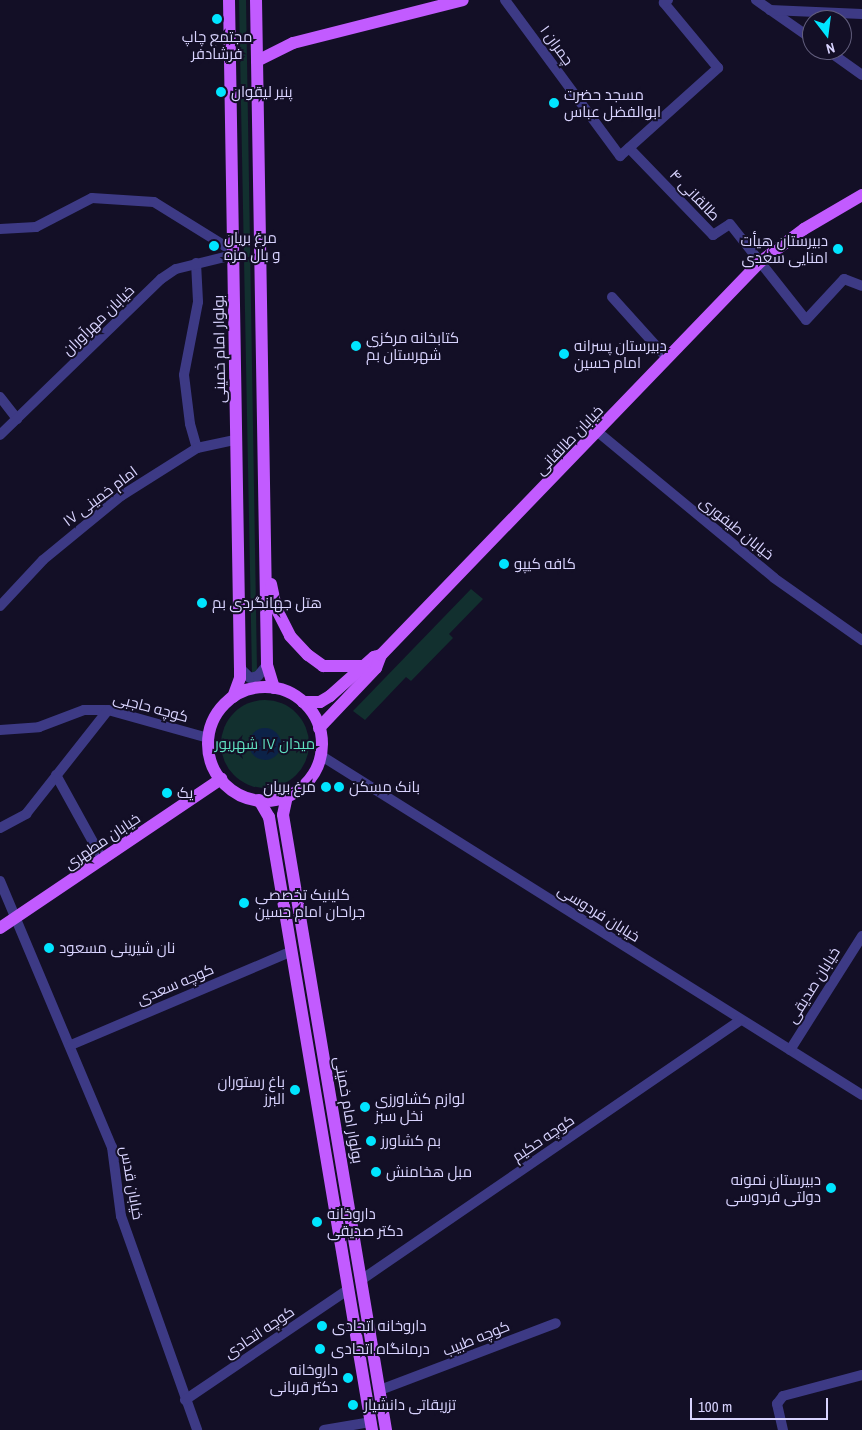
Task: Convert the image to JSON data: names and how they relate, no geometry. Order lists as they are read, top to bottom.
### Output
{
  "streets": {
    "main road": ["بولوار امام خمینی", "خیابان طالقانی", "خیابان مطهری"],
    "street": [
      "چمران ۱",
      "طالقانی ۴",
      "خیابان مهرآوران",
      "امام خمینی ۱۷",
      "خیابان طیفوری",
      "کوچه حاجبی",
      "خیابان فردوسی",
      "کوچه سعدی",
      "خیابان صدیقی",
      "کوچه حکیم",
      "خیابان قدس",
      "کوچه اتحادی",
      "کوچه طبیب"
    ]
  },
  "crossings": [
    ["چمران ۱", "طالقانی ۴"],
    ["طالقانی ۴", "خیابان طالقانی"],
    ["خیابان مهرآوران", "بولوار امام خمینی"],
    ["بولوار امام خمینی", "خیابان طالقانی"],
    ["بولوار امام خمینی", "امام خمینی ۱۷"],
    ["بولوار امام خمینی", "کوچه حاجبی"],
    ["بولوار امام خمینی", "خیابان مطهری"],
    ["بولوار امام خمینی", "خیابان فردوسی"],
    ["بولوار امام خمینی", "کوچه سعدی"],
    ["بولوار امام خمینی", "کوچه حکیم"],
    ["بولوار امام خمینی", "کوچه اتحادی"],
    ["بولوار امام خمینی", "کوچه طبیب"],
    ["خیابان طالقانی", "خیابان طیفوری"],
    ["خیابان طالقانی", "کوچه حاجبی"],
    ["خیابان طالقانی", "خیابان مطهری"],
    ["خیابان طالقانی", "خیابان فردوسی"],
    ["کوچه حاجبی", "خیابان مطهری"],
    ["کوچه حاجبی", "خیابان فردوسی"],
    ["خیابان مطهری", "خیابان فردوسی"],
    ["خیابان مطهری", "خیابان قدس"],
    ["خیابان فردوسی", "خیابان صدیقی"],
    ["خیابان فردوسی", "کوچه حکیم"],
    ["کوچه سعدی", "خیابان قدس"],
    ["خیابان قدس", "کوچه اتحادی"]
  ],
  "parks": ["میدان ۱۷ شهریور"],
  "places": [
    "مجتمع چاپ فرشادفر",
    "پنیر لیقوان",
    "مسجد حضرت ابوالفضل عباس",
    "مرغ بریان و بال مزه",
    "دبیرستان هیأت امنایی سعدی",
    "کتابخانه مرکزی شهرستان بم",
    "دبیرستان پسرانه امام حسین",
    "کافه کیپو",
    "هتل جهانگردی بم",
    "مرغ بریان",
    "بانک مسکن",
    "یک",
    "کلینیک تخصصی جراحان امام حسین",
    "نان شیرینی مسعود",
    "باغ رستوران البرز",
    "لوازم کشاورزی نخل سبز",
    "بم کشاورز",
    "مبل هخامنش",
    "دبیرستان نمونه دولتی فردوسی",
    "داروخانه دکتر صدیقی",
    "داروخانه اتحادی",
    "درمانگاه اتحادی",
    "داروخانه دکتر قربانی",
    "تزریقاتی دانشیار"
  ],
  "scale_bar": "100 m",
  "north": "bottom"
}
